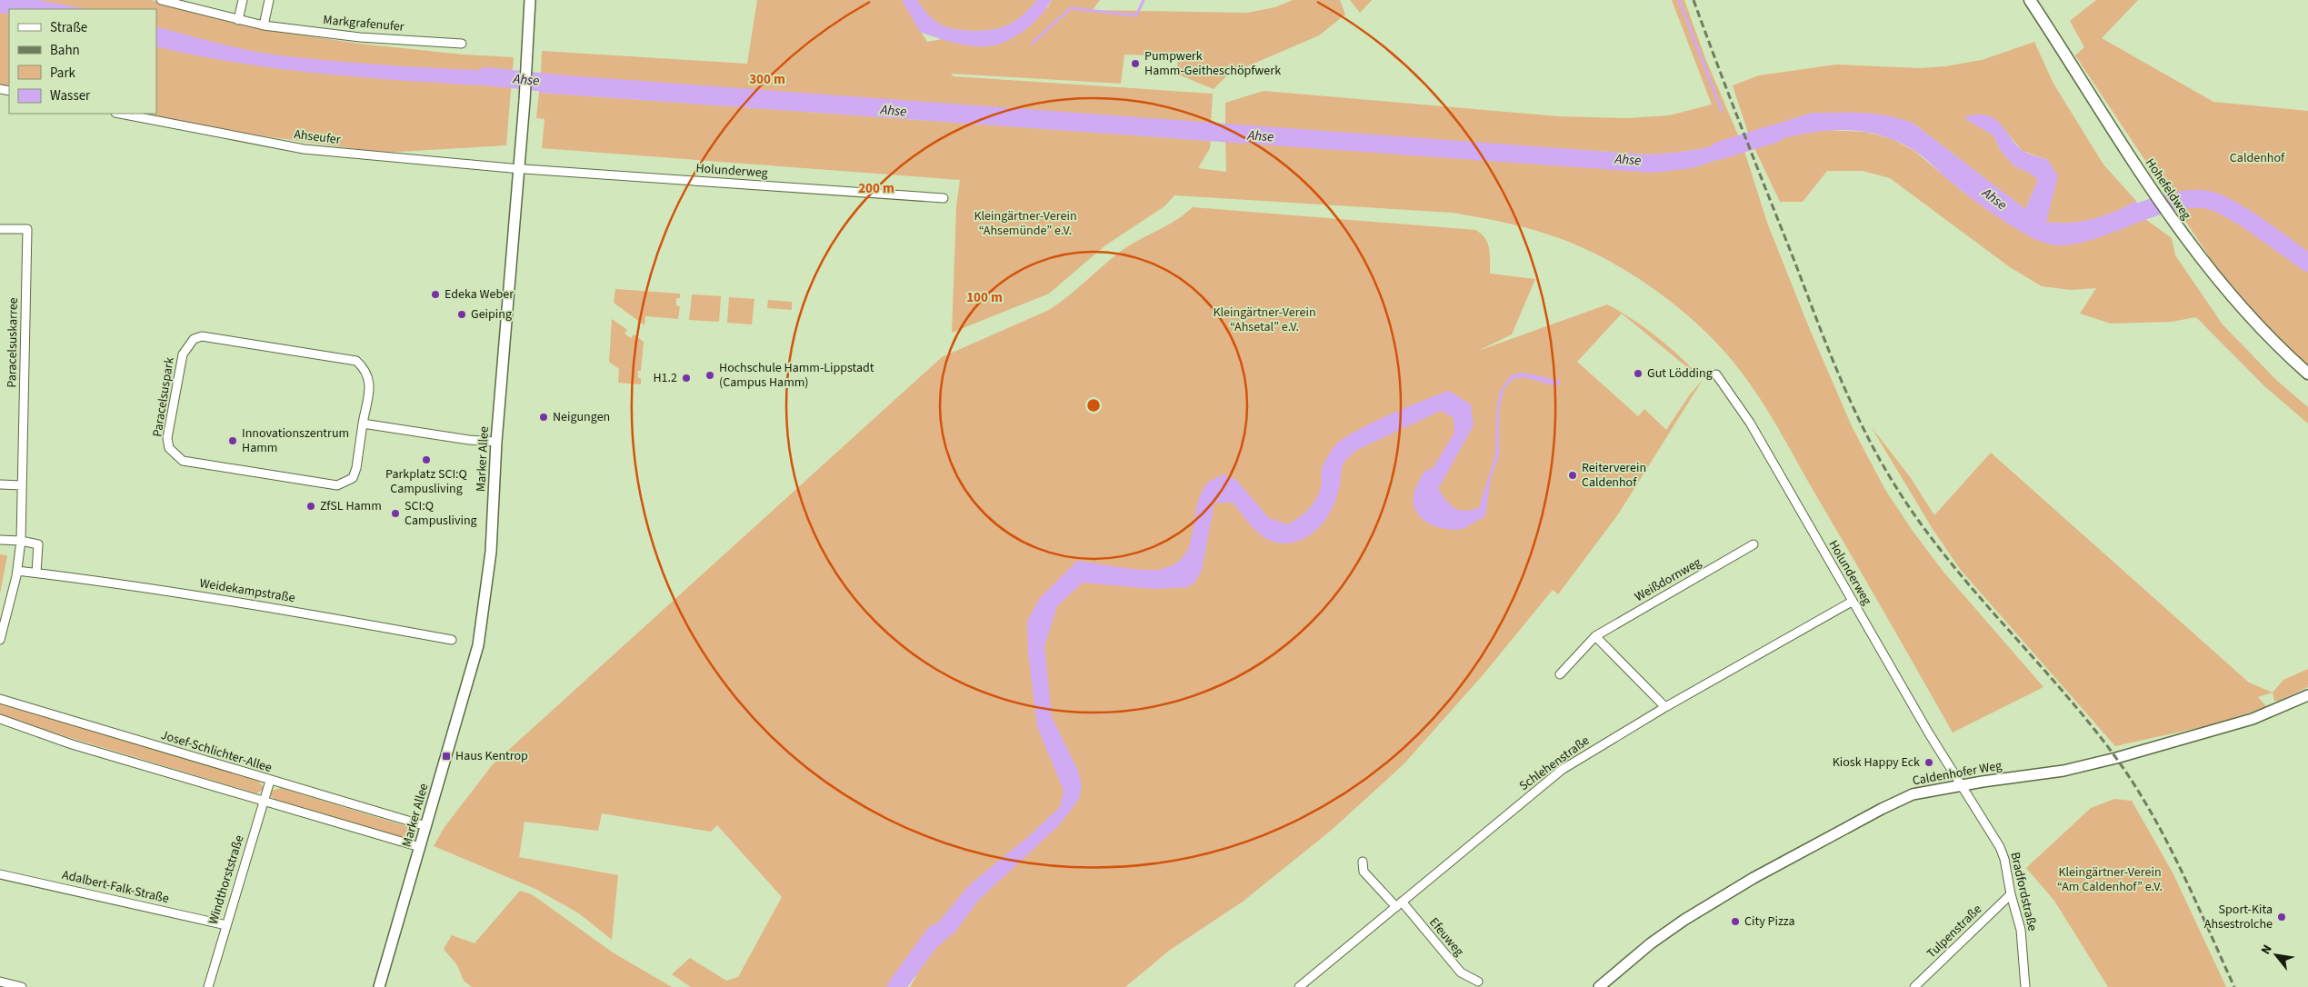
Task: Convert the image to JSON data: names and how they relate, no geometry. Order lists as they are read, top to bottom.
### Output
{
  "streets": {
    "main road": ["Hohefeldweg"],
    "street": [
      "Markgrafenufer",
      "Ahseufer",
      "Holunderweg",
      "Paracelsuskarree",
      "Paracelsuspark",
      "Marker Allee",
      "Weißdornweg",
      "Weidekampstraße",
      "Josef-Schlichter-Allee",
      "Schlehenstraße",
      "Caldenhofer Weg",
      "Windthorststraße",
      "Adalbert-Falk-Straße",
      "Bradfordstraße",
      "Tulpenstraße",
      "Efeuweg"
    ]
  },
  "crossings": [
    ["Ahseufer", "Holunderweg"],
    ["Ahseufer", "Marker Allee"],
    ["Holunderweg", "Marker Allee"],
    ["Holunderweg", "Schlehenstraße"],
    ["Holunderweg", "Caldenhofer Weg"],
    ["Holunderweg", "Bradfordstraße"],
    ["Paracelsuskarree", "Weidekampstraße"],
    ["Marker Allee", "Josef-Schlichter-Allee"],
    ["Josef-Schlichter-Allee", "Windthorststraße"],
    ["Schlehenstraße", "Efeuweg"],
    ["Caldenhofer Weg", "Bradfordstraße"],
    ["Windthorststraße", "Adalbert-Falk-Straße"],
    ["Bradfordstraße", "Tulpenstraße"]
  ],
  "water": ["Ahse"],
  "parks": [
    "Caldenhof",
    "Kleingärtner-Verein “Ahsemünde” e.V.",
    "Kleingärtner-Verein “Ahsetal” e.V.",
    "Kleingärtner-Verein “Am Caldenhof” e.V."
  ],
  "places": {
    "other": [
      "Pumpwerk Hamm-Geitheschöpfwerk",
      "Edeka Weber",
      "Geiping",
      "Gut Lödding",
      "Hochschule Hamm-Lippstadt (Campus Hamm)",
      "H1.2",
      "Neigungen",
      "Innovationszentrum Hamm",
      "Parkplatz SCI:Q Campusliving",
      "Reiterverein Caldenhof",
      "ZfSL Hamm",
      "SCI:Q Campusliving",
      "Kiosk Happy Eck",
      "Sport-Kita Ahsestrolche",
      "City Pizza"
    ],
    "transit": ["Haus Kentrop"]
  },
  "legend": [
    "Straße",
    "Bahn",
    "Park",
    "Wasser"
  ],
  "north": "top left",
  "rings": ["300 m", "200 m", "100 m"]
}
